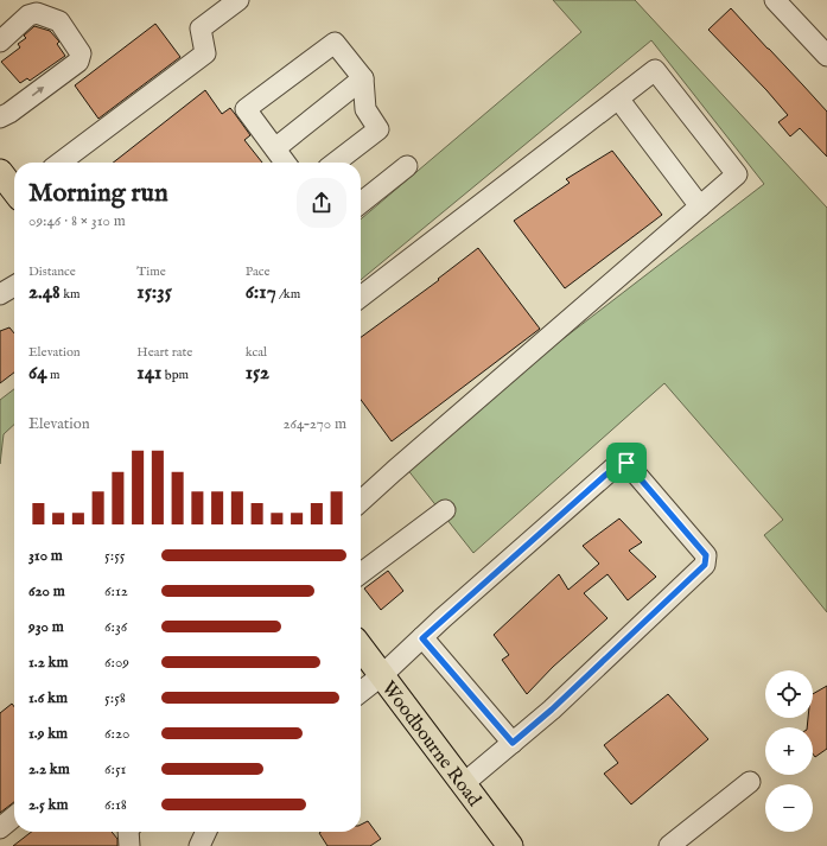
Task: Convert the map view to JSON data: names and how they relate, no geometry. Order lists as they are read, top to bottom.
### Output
{
  "streets": {
    "main road": ["Woodbourne Road"]
  },
  "page": {
    "heading": ["Morning run", "09:46 · 8 × 310 m"],
    "stats": [
      ["Distance", "2.48 km"],
      ["Time", "15:35"],
      ["Pace", "6:17 /km"],
      ["Elevation", "64 m"],
      ["Heart rate", "141 bpm"],
      ["kcal", "152"]
    ],
    "chart": ["Elevation", "264–270 m"],
    "list": [
      {
        "name": "310 m",
        "note": "5:55"
      },
      {
        "name": "620 m",
        "note": "6:12"
      },
      {
        "name": "930 m",
        "note": "6:36"
      },
      {
        "name": "1.2 km",
        "note": "6:09"
      },
      {
        "name": "1.6 km",
        "note": "5:58"
      },
      {
        "name": "1.9 km",
        "note": "6:20"
      },
      {
        "name": "2.2 km",
        "note": "6:51"
      },
      {
        "name": "2.5 km",
        "note": "6:18"
      }
    ],
    "map_buttons": ["+", "−"]
  }
}
